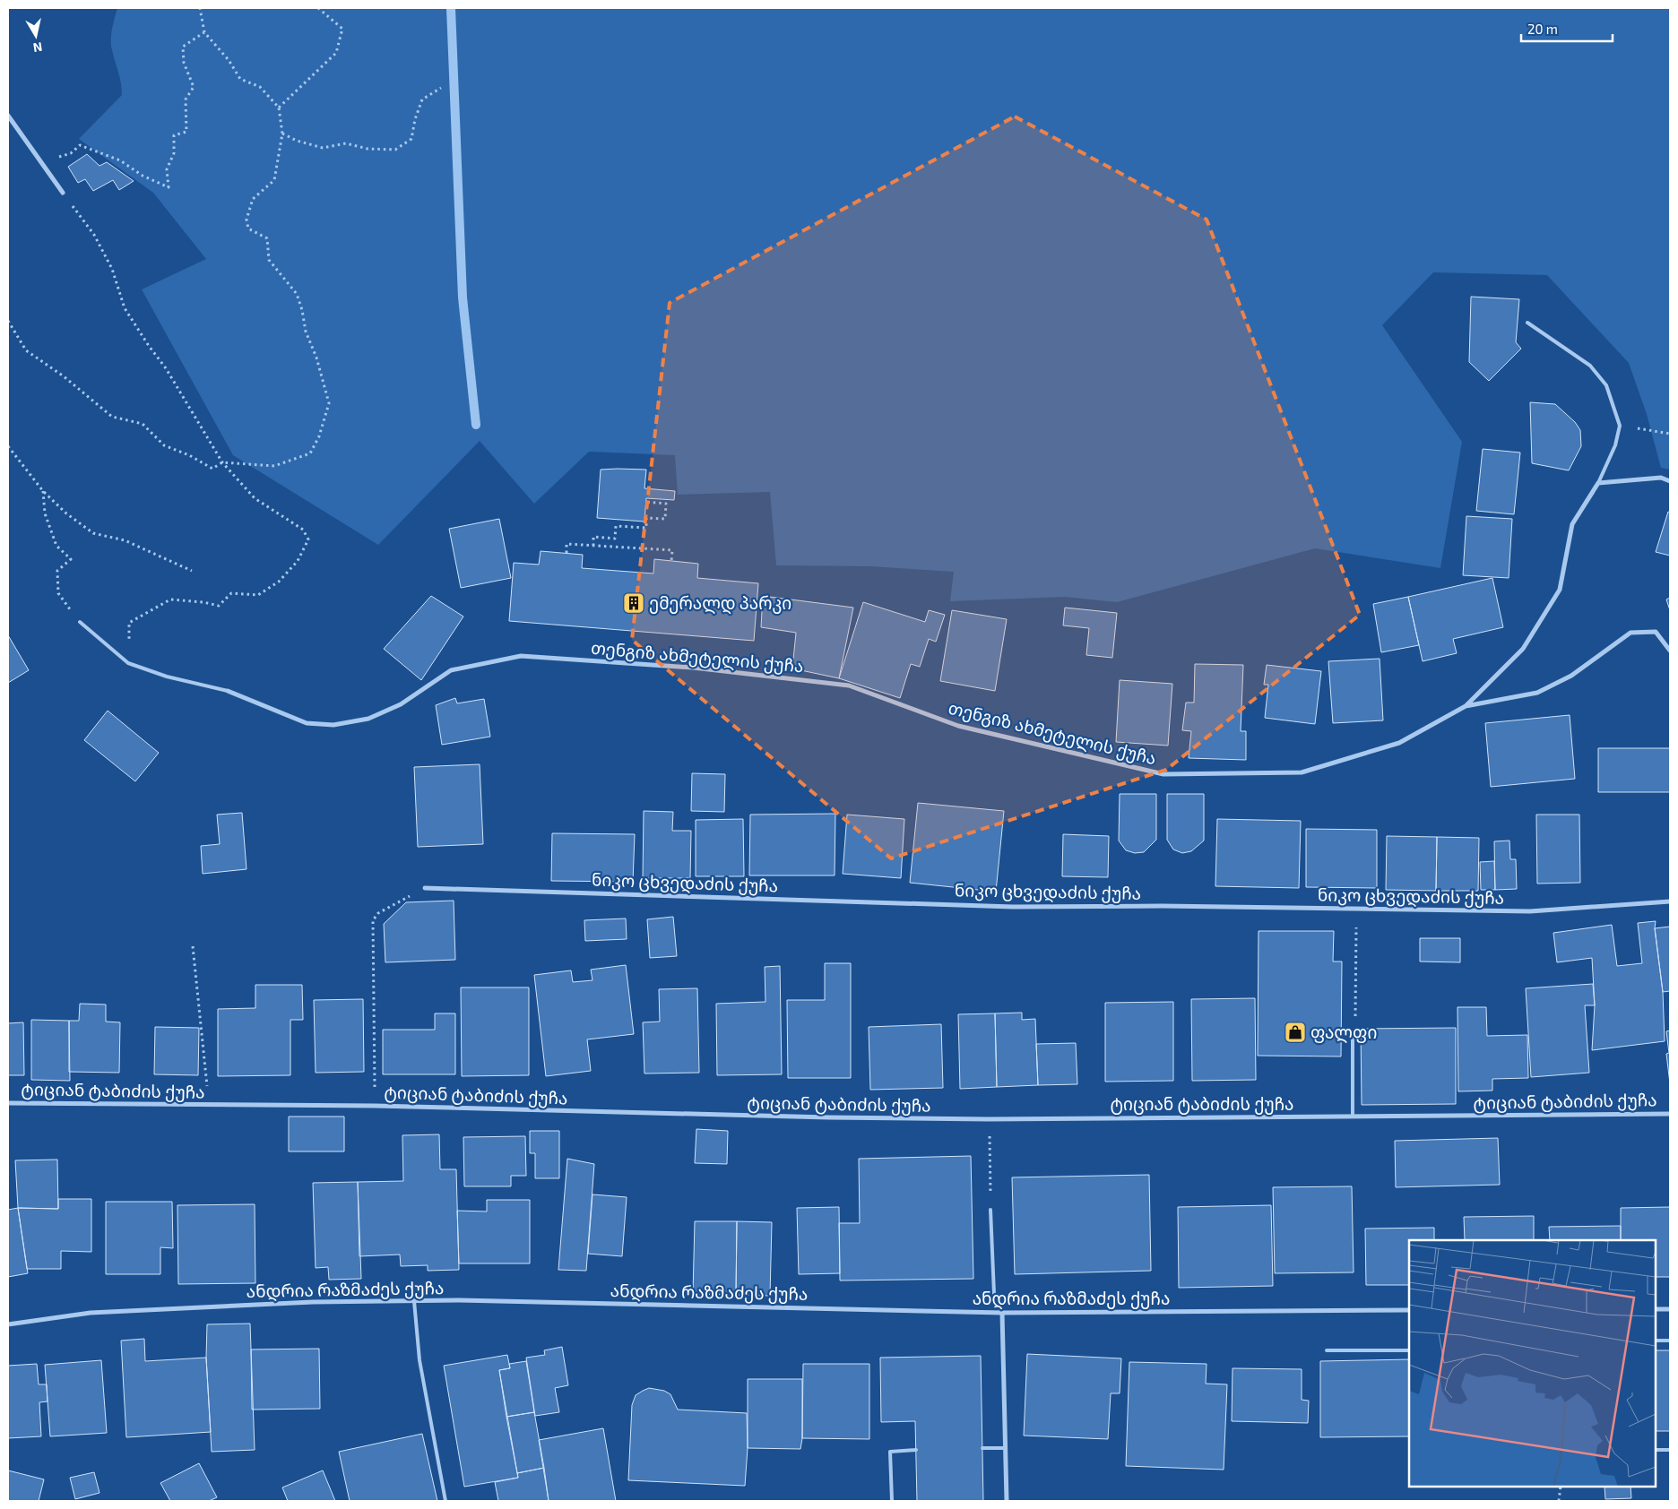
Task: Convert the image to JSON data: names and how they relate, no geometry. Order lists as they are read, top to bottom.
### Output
{
  "streets": {
    "street": [
      "თენგიზ ახმეტელის ქუჩა",
      "ნიკო ცხვედაძის ქუჩა",
      "ტიციან ტაბიძის ქუჩა",
      "ანდრია რაზმაძეს ქუჩა"
    ]
  },
  "places": {
    "building": ["ემერალდ პარკი"],
    "shop": ["ფალფი"]
  },
  "scale_bar": "20 m",
  "north": "bottom"
}
